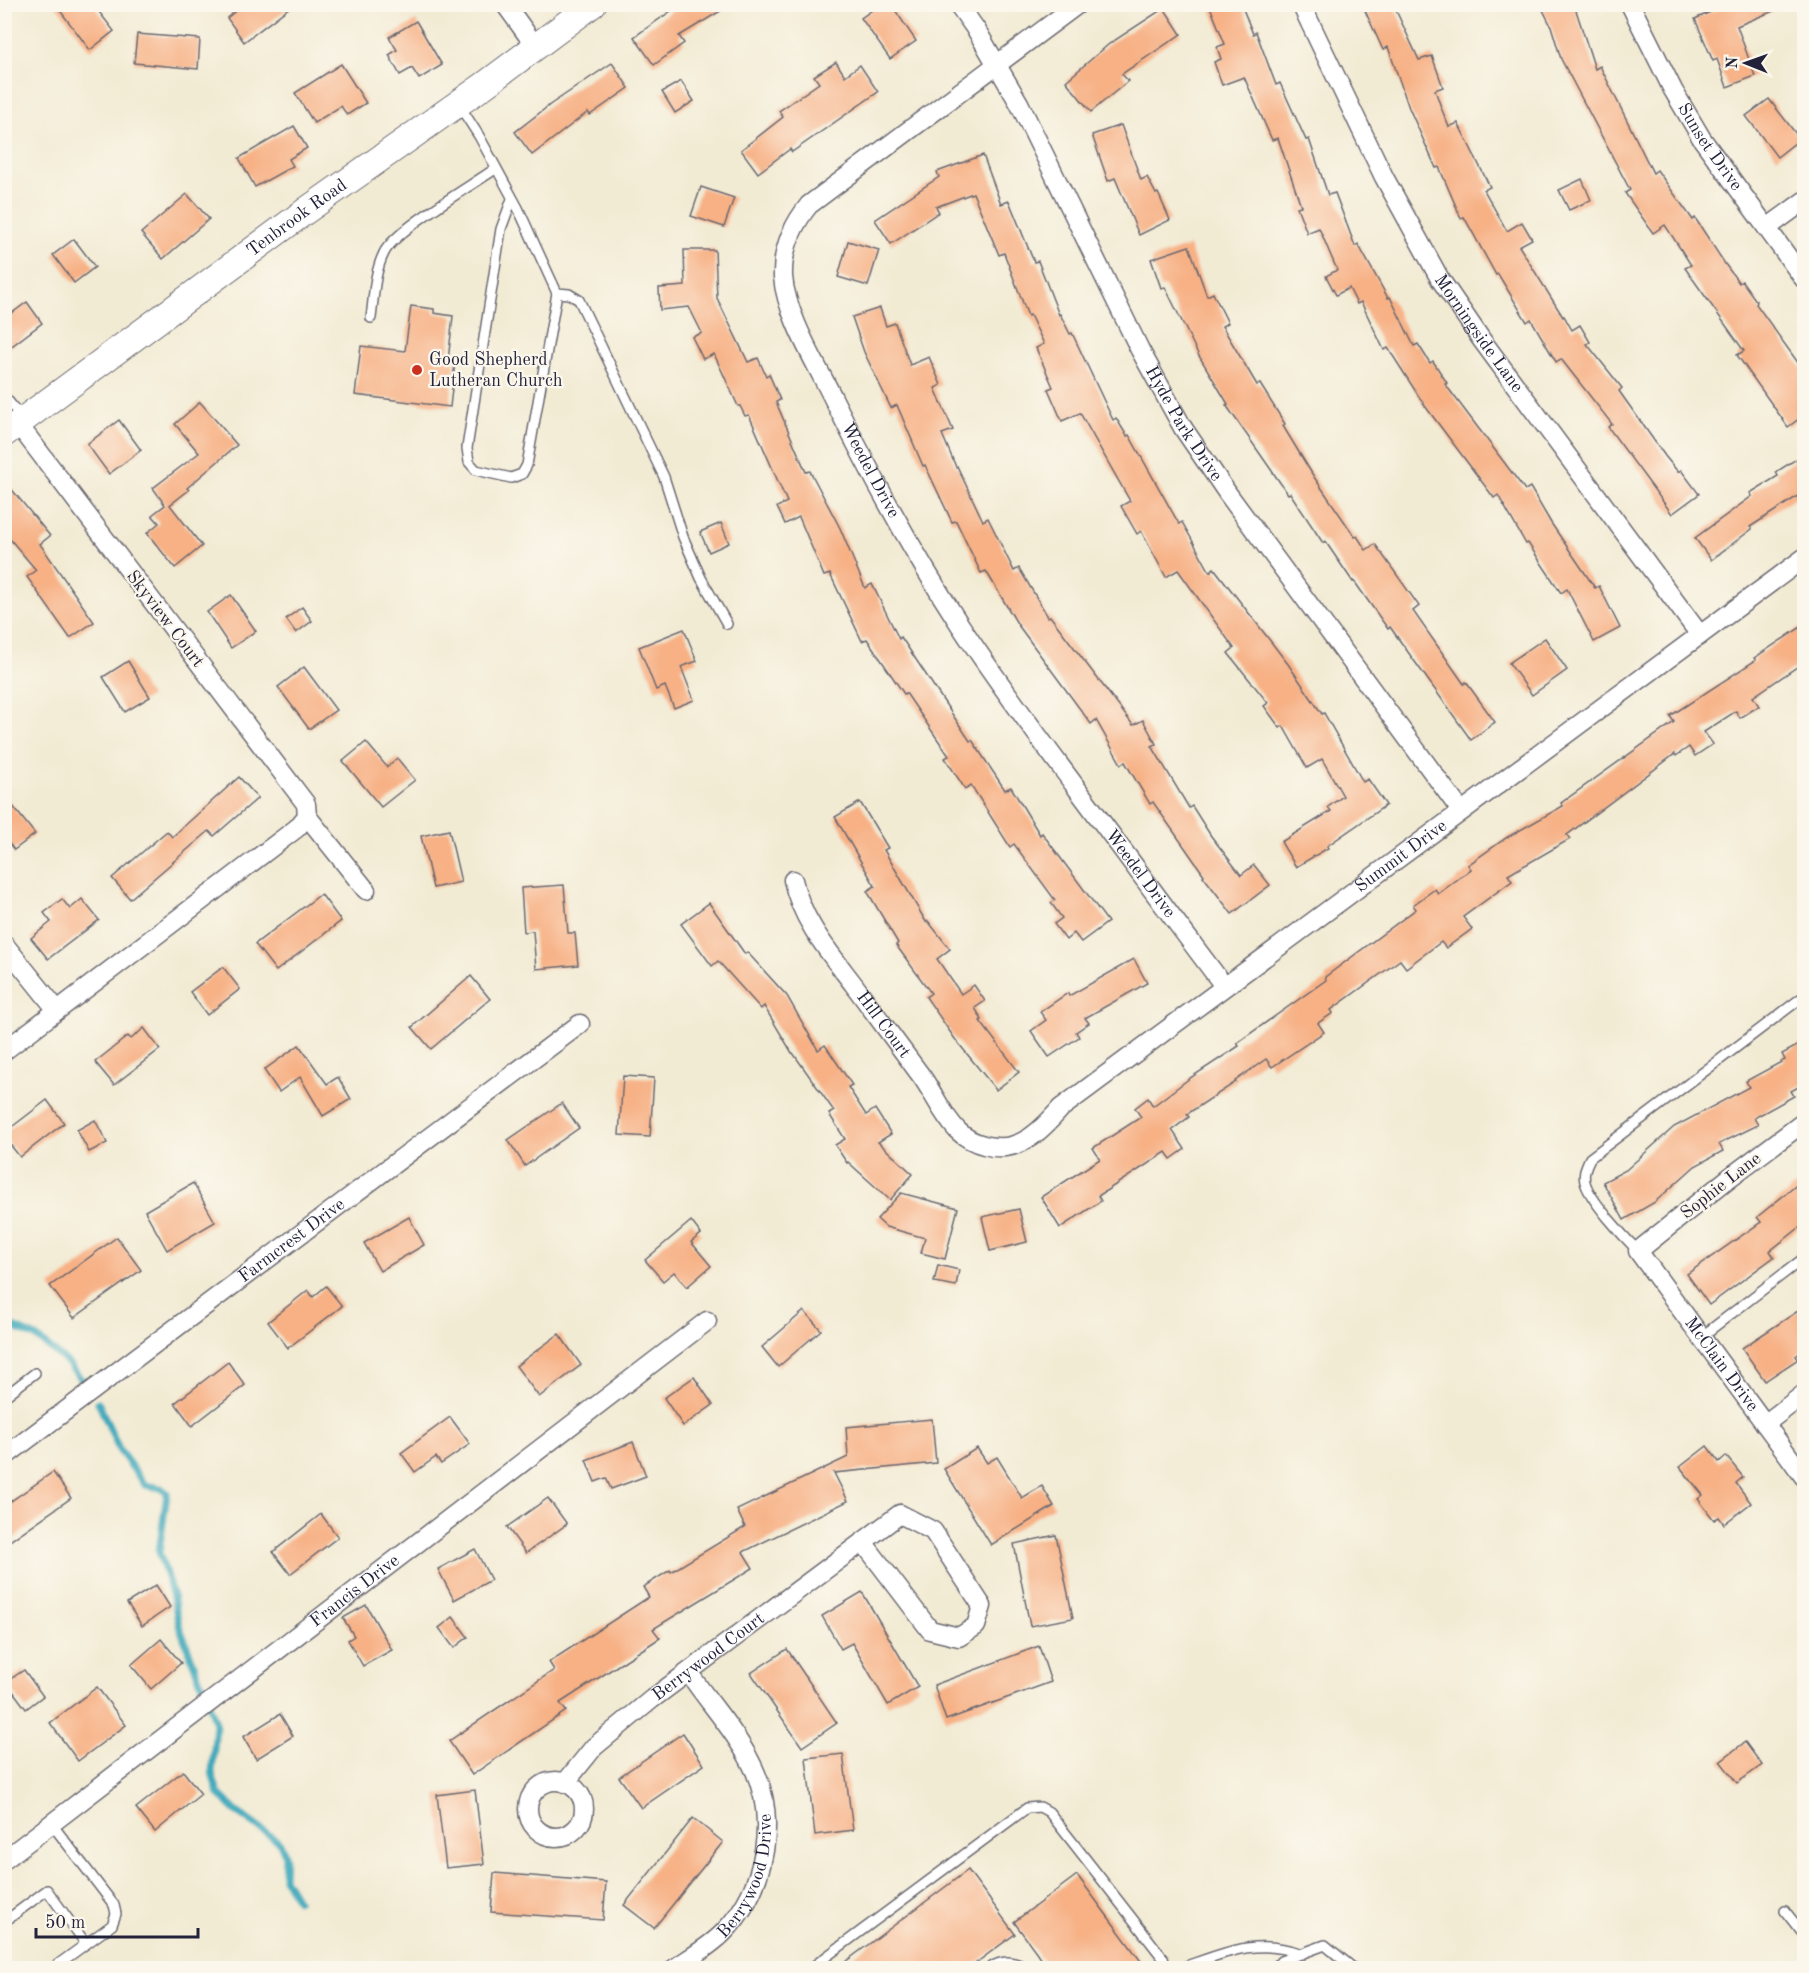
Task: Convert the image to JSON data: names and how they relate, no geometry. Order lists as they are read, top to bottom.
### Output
{
  "streets": {
    "street": [
      "Sunset Drive",
      "Tenbrook Road",
      "Morningside Lane",
      "Hyde Park Drive",
      "Weedel Drive",
      "Skyview Court",
      "Summit Drive",
      "Hill Court",
      "Sophie Lane",
      "Farmcrest Drive",
      "McClain Drive",
      "Francis Drive",
      "Berrywood Court",
      "Berrywood Drive"
    ]
  },
  "crossings": [
    ["Tenbrook Road", "Skyview Court"],
    ["Morningside Lane", "Summit Drive"],
    ["Hyde Park Drive", "Weedel Drive"],
    ["Hyde Park Drive", "Summit Drive"],
    ["Weedel Drive", "Summit Drive"],
    ["Summit Drive", "Hill Court"],
    ["Sophie Lane", "McClain Drive"],
    ["Berrywood Court", "Berrywood Drive"]
  ],
  "places": ["Good Shepherd Lutheran Church"],
  "scale_bar": "50 m",
  "north": "left"
}
